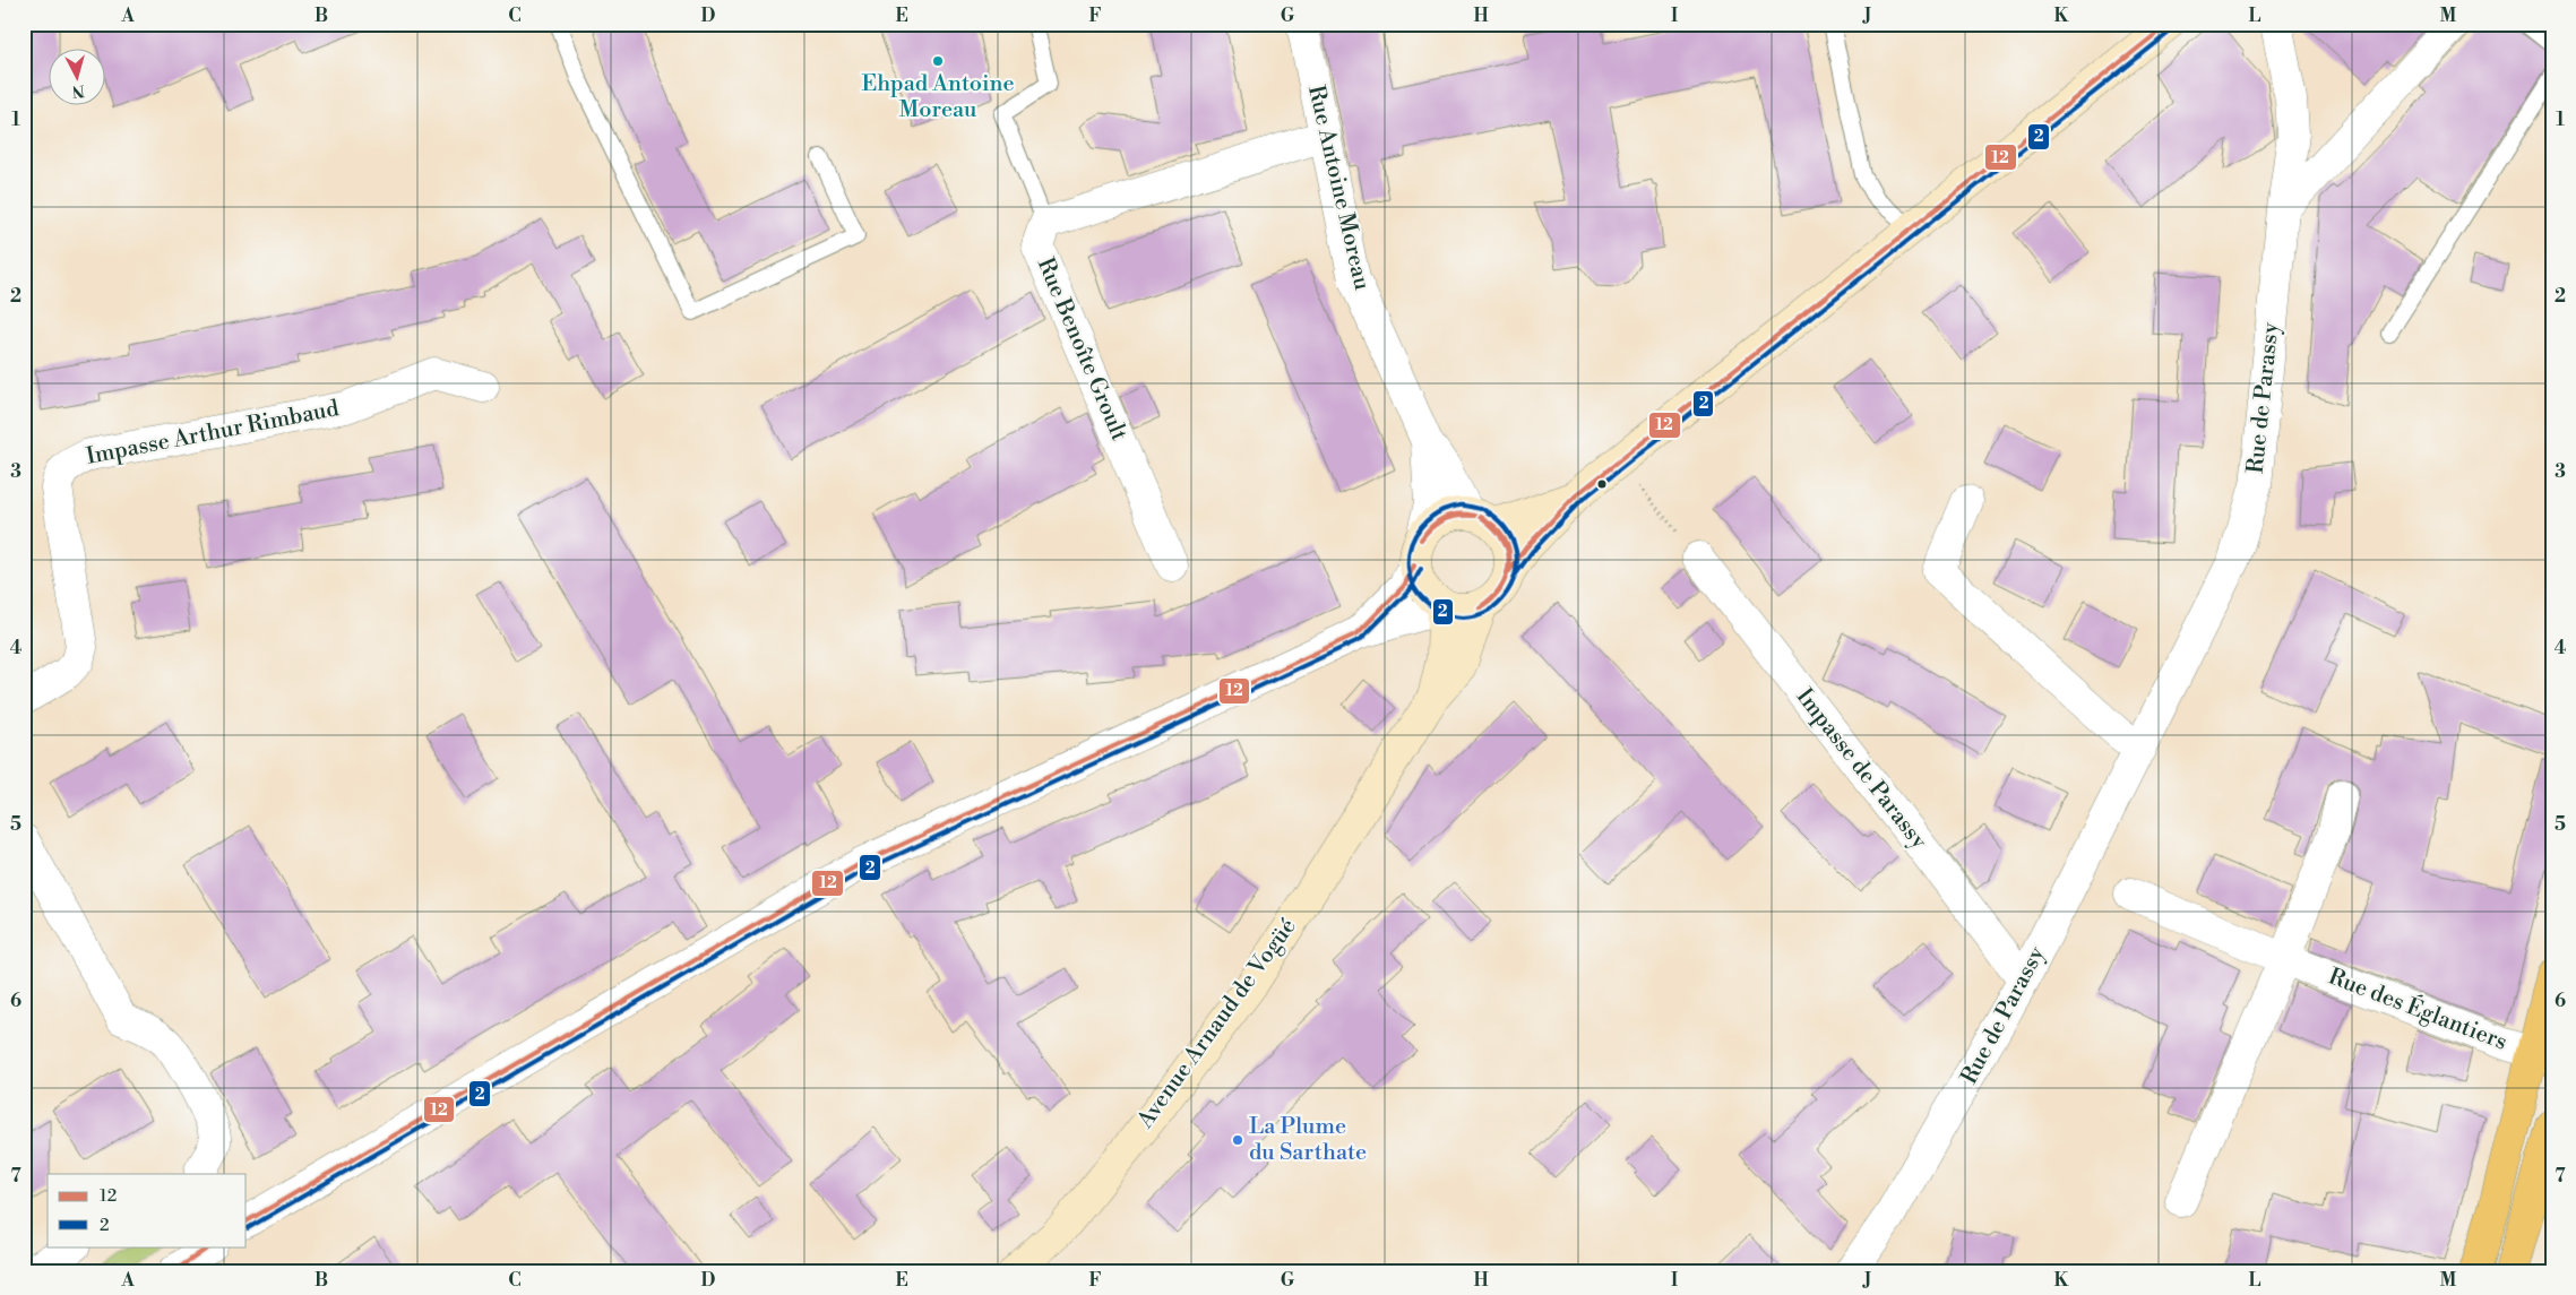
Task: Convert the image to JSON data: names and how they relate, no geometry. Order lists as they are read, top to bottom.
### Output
{
  "streets": {
    "street": [
      "Rue Antoine Moreau",
      "Rue Benoîte Groult",
      "Rue de Parassy",
      "Impasse Arthur Rimbaud",
      "Impasse de Parassy",
      "Rue des Églantiers",
      "Avenue Arnaud de Vogüé"
    ]
  },
  "crossings": [
    ["Rue Antoine Moreau", "Avenue Arnaud de Vogüé"],
    ["Rue de Parassy", "Impasse de Parassy"]
  ],
  "places": ["Ehpad Antoine Moreau", "La Plume du Sarthate"],
  "lines": ["transit line 12", "transit line 2"],
  "legend": ["12", "2"],
  "north": "bottom",
  "grid": {
    "columns": [
      "A",
      "B",
      "C",
      "D",
      "E",
      "F",
      "G",
      "H",
      "I",
      "J",
      "K",
      "L",
      "M"
    ],
    "rows": [
      "1",
      "2",
      "3",
      "4",
      "5",
      "6",
      "7"
    ]
  }
}
